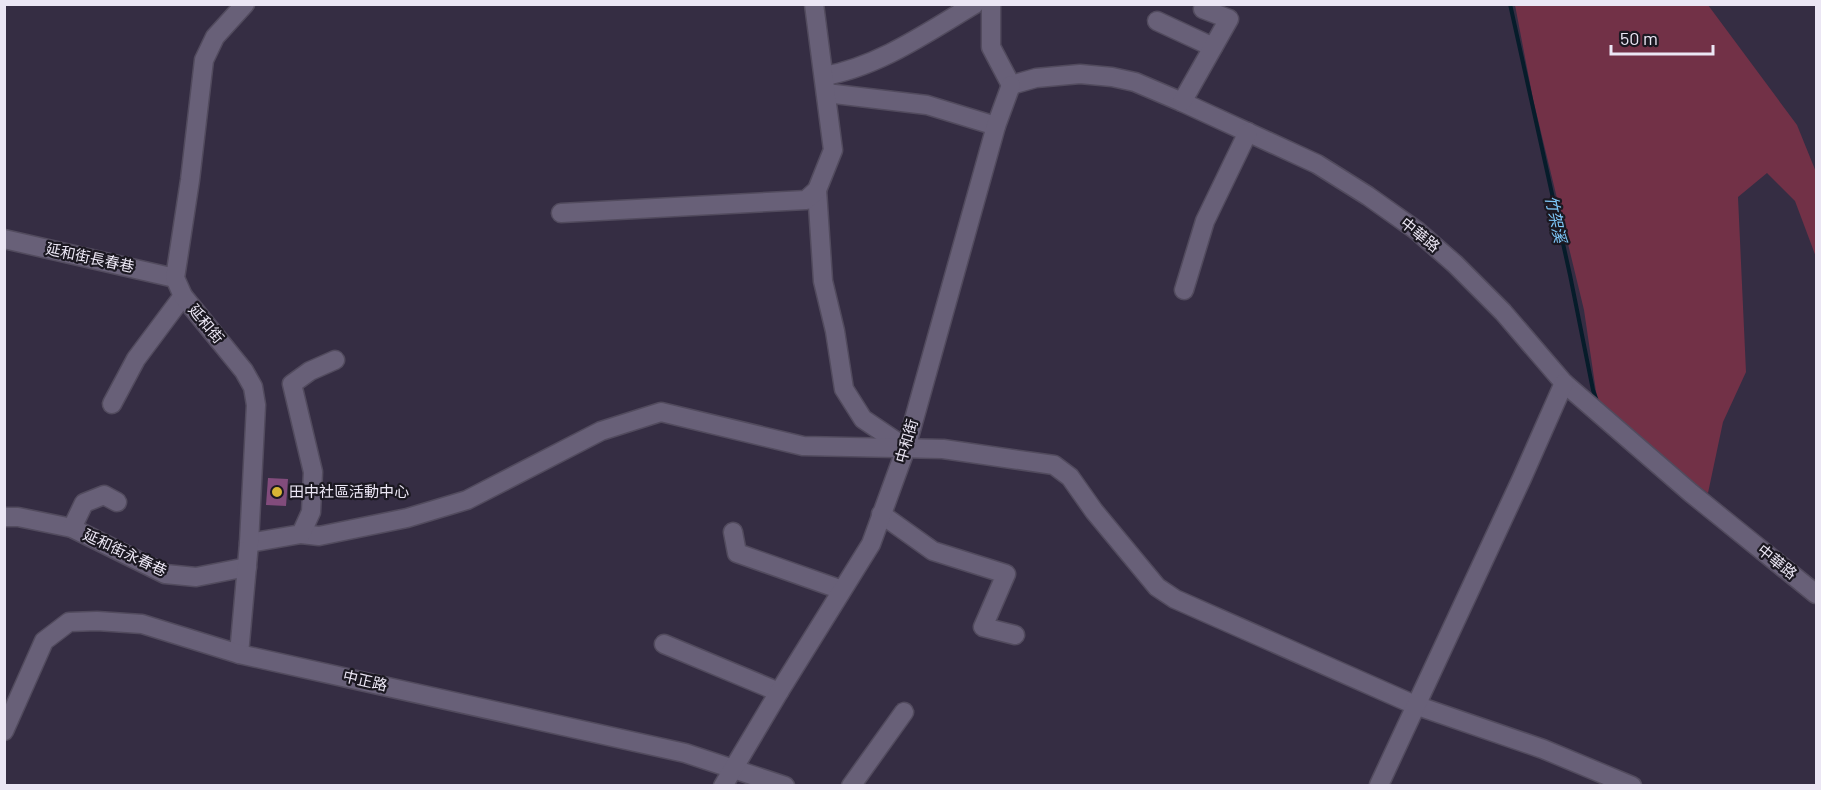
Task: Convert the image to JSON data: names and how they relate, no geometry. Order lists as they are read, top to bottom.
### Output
{
  "streets": {
    "street": [
      "中華路",
      "延和街長春巷",
      "延和街",
      "中和街",
      "延和街永春巷",
      "中正路"
    ]
  },
  "crossings": [
    ["中華路", "中和街"],
    ["延和街長春巷", "延和街"],
    ["延和街", "延和街永春巷"],
    ["延和街", "中正路"],
    ["中和街", "中正路"]
  ],
  "water": ["竹架溪"],
  "places": ["田中社區活動中心"],
  "scale_bar": "50 m"
}
